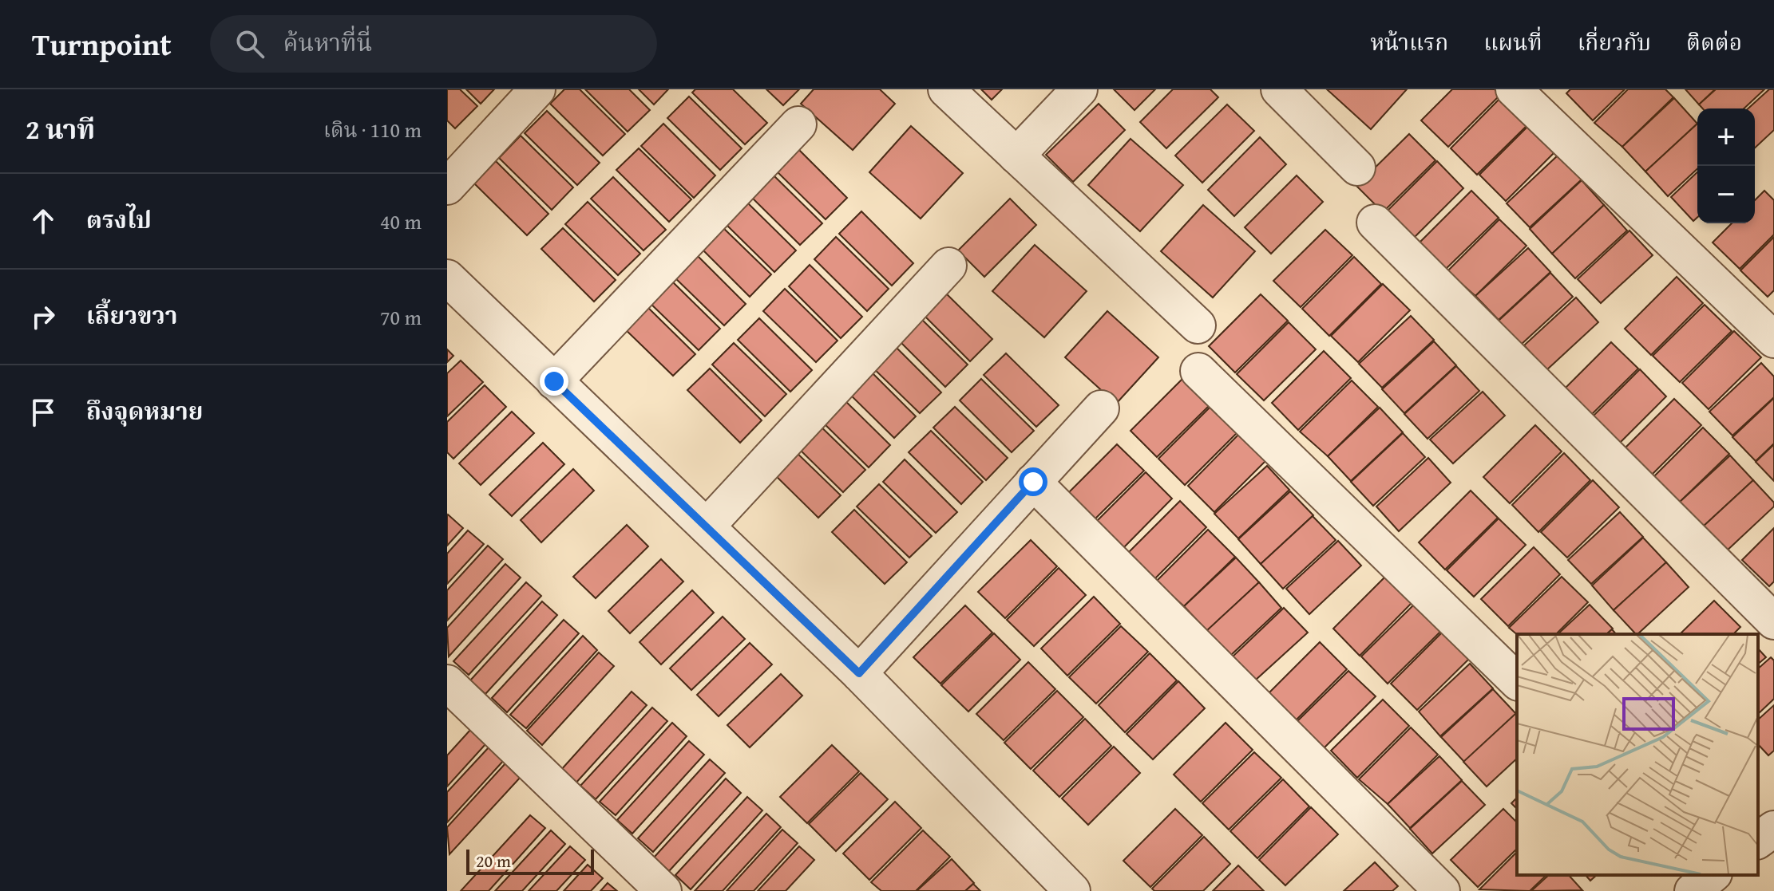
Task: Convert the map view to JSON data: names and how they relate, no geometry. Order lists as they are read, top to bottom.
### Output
{
  "scale_bar": "20 m",
  "page": {
    "header": "Turnpoint",
    "search": "ค้นหาที่นี่",
    "nav": [
      "หน้าแรก",
      "แผนที่",
      "เกี่ยวกับ",
      "ติดต่อ"
    ],
    "heading": ["2 นาที", "เดิน · 110 m"],
    "map_buttons": ["+", "−"],
    "list": [
      ["ตรงไป", "40 m"],
      ["เลี้ยวขวา", "70 m"],
      "ถึงจุดหมาย"
    ],
    "scale": "20 m"
  }
}
